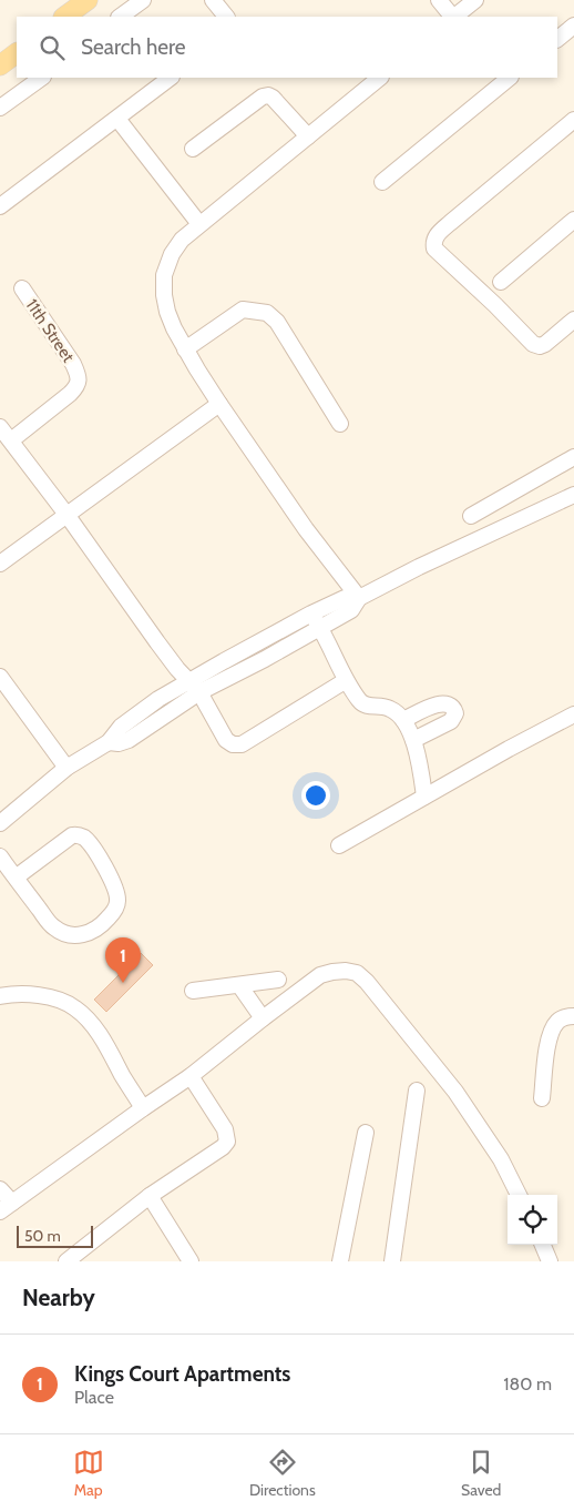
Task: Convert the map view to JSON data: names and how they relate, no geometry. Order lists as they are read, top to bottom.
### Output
{
  "streets": {
    "street": ["11th Street"]
  },
  "scale_bar": "50 m",
  "page": {
    "search": "Search here",
    "pins": "1",
    "scale": "50 m",
    "heading": "Nearby",
    "list": [
      {
        "mark": "1",
        "name": "Kings Court Apartments",
        "note": "Place",
        "value": "180 m"
      }
    ],
    "nav": ["Map", "Directions", "Saved"]
  }
}
